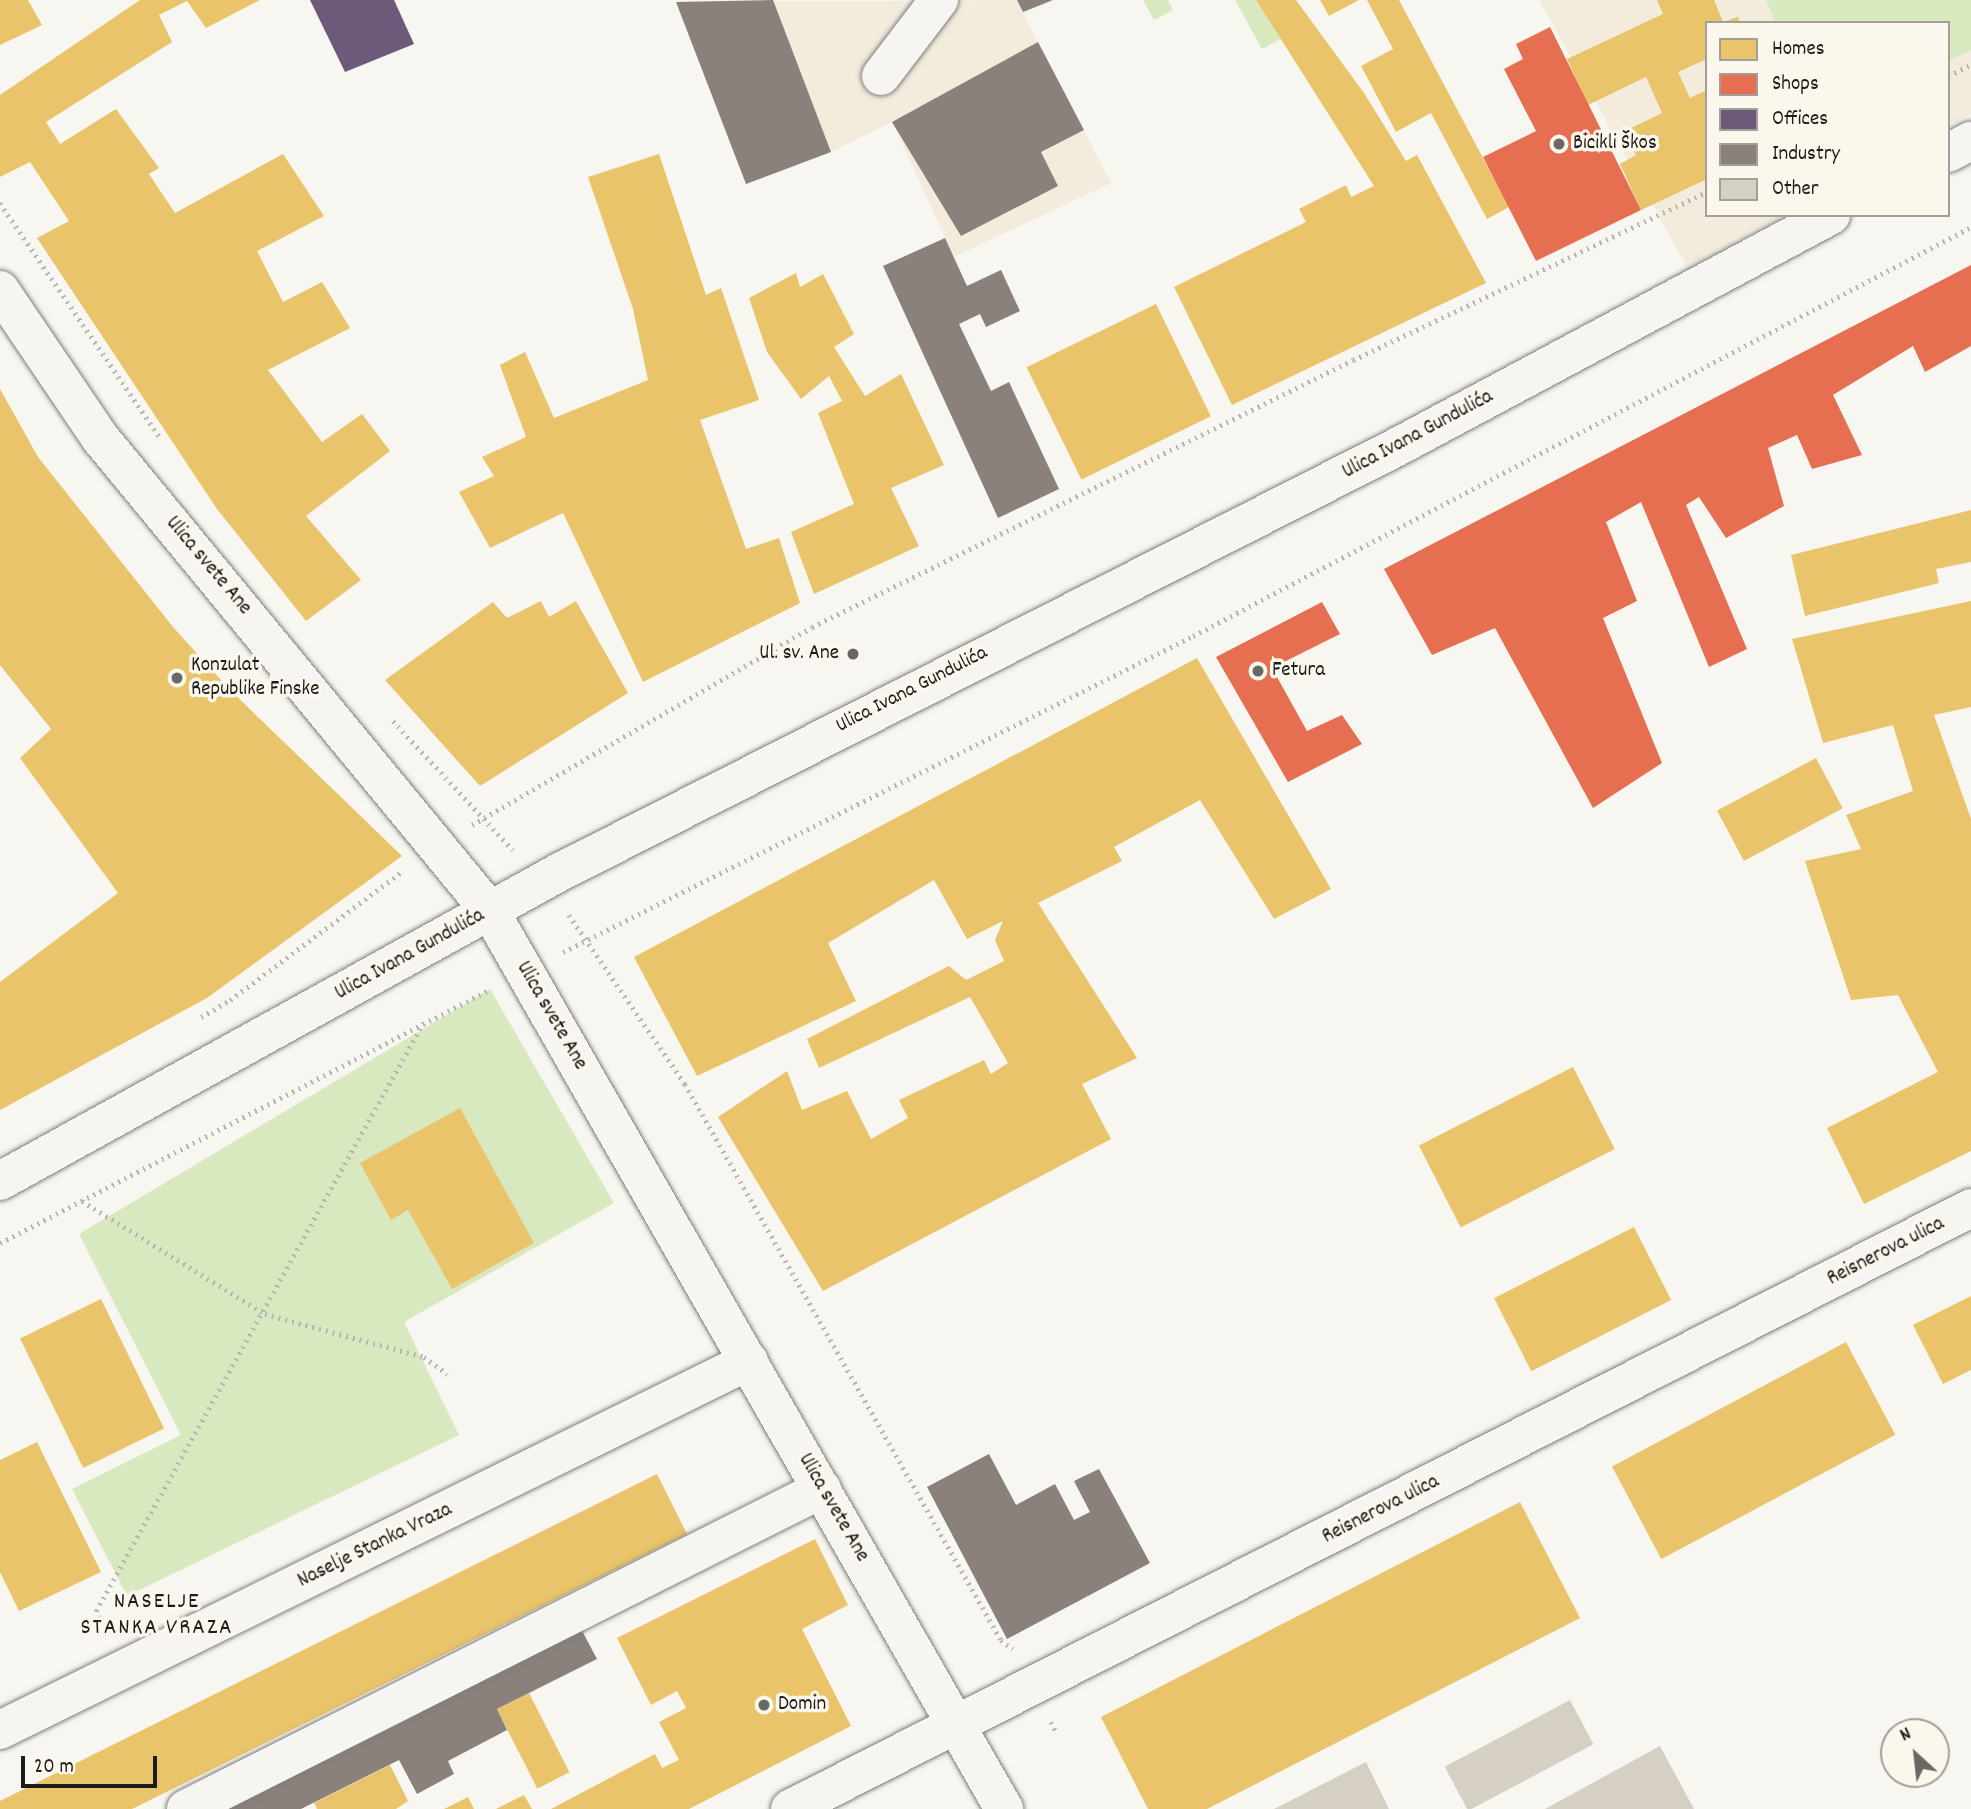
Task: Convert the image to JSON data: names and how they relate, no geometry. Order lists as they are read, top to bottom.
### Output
{
  "streets": {
    "street": [
      "Ulica Ivana Gundulića",
      "Ulica svete Ane",
      "Reisnerova ulica",
      "Naselje Stanka Vraza"
    ]
  },
  "crossings": [
    ["Ulica Ivana Gundulića", "Ulica svete Ane"],
    ["Ulica svete Ane", "Reisnerova ulica"],
    ["Ulica svete Ane", "Naselje Stanka Vraza"]
  ],
  "districts": ["NASELJE STANKA VRAZA"],
  "places": [
    "Bicikli Škos",
    "Ul. sv. Ane",
    "Fetura",
    "Konzulat Republike Finske",
    "Domin"
  ],
  "legend": [
    "Homes",
    "Shops",
    "Offices",
    "Industry",
    "Other"
  ],
  "scale_bar": "20 m",
  "north": "top left"
}
